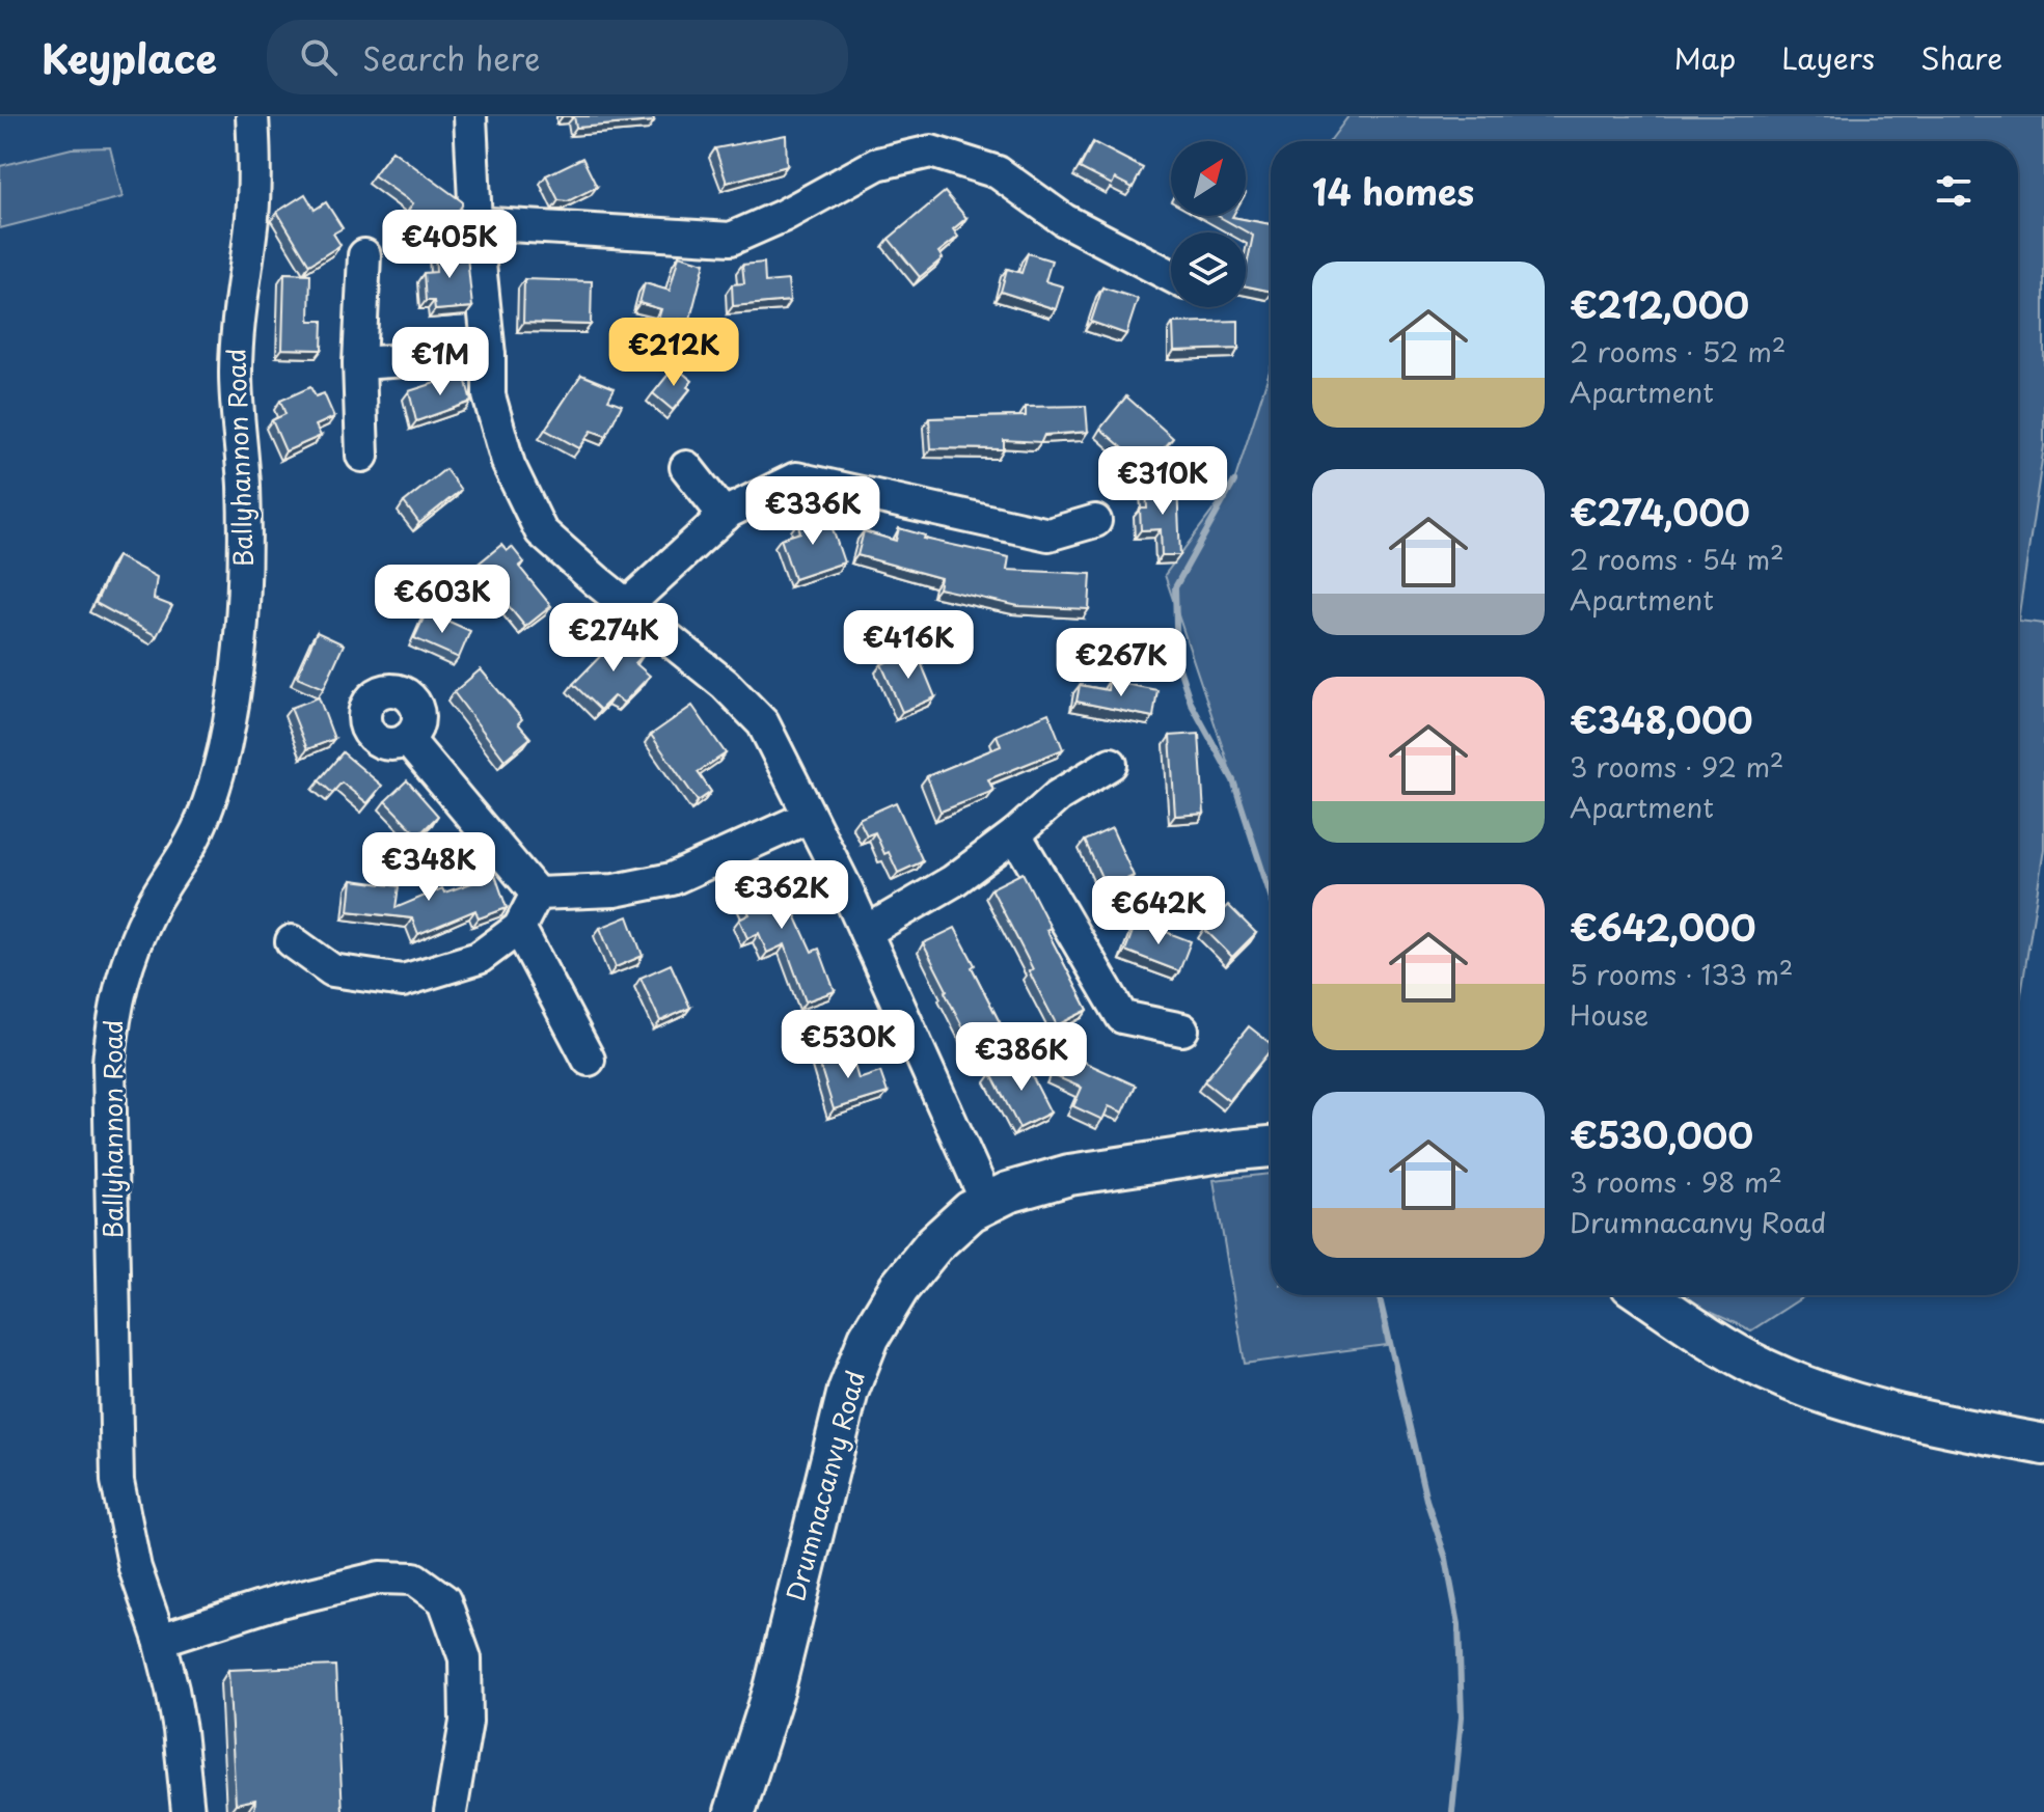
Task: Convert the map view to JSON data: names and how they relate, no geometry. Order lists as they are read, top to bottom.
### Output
{
  "streets": {
    "main road": ["Drumnacanvy Road"],
    "street": ["Ballyhannon Road"]
  },
  "north": "top right",
  "page": {
    "header": "Keyplace",
    "search": "Search here",
    "nav": ["Map", "Layers", "Share"],
    "heading": "14 homes",
    "price": [
      "€405K",
      "€212K",
      "€1M",
      "€310K",
      "€336K",
      "€603K",
      "€274K",
      "€416K",
      "€267K",
      "€348K",
      "€362K",
      "€642K",
      "€530K",
      "€386K"
    ],
    "list": [
      {
        "name": "€212,000",
        "note": "2 rooms · 52 m² · Apartment"
      },
      {
        "name": "€274,000",
        "note": "2 rooms · 54 m² · Apartment"
      },
      {
        "name": "€348,000",
        "note": "3 rooms · 92 m² · Apartment"
      },
      {
        "name": "€642,000",
        "note": "5 rooms · 133 m² · House"
      },
      {
        "name": "€530,000",
        "note": "3 rooms · 98 m² · Drumnacanvy Road"
      }
    ]
  }
}
